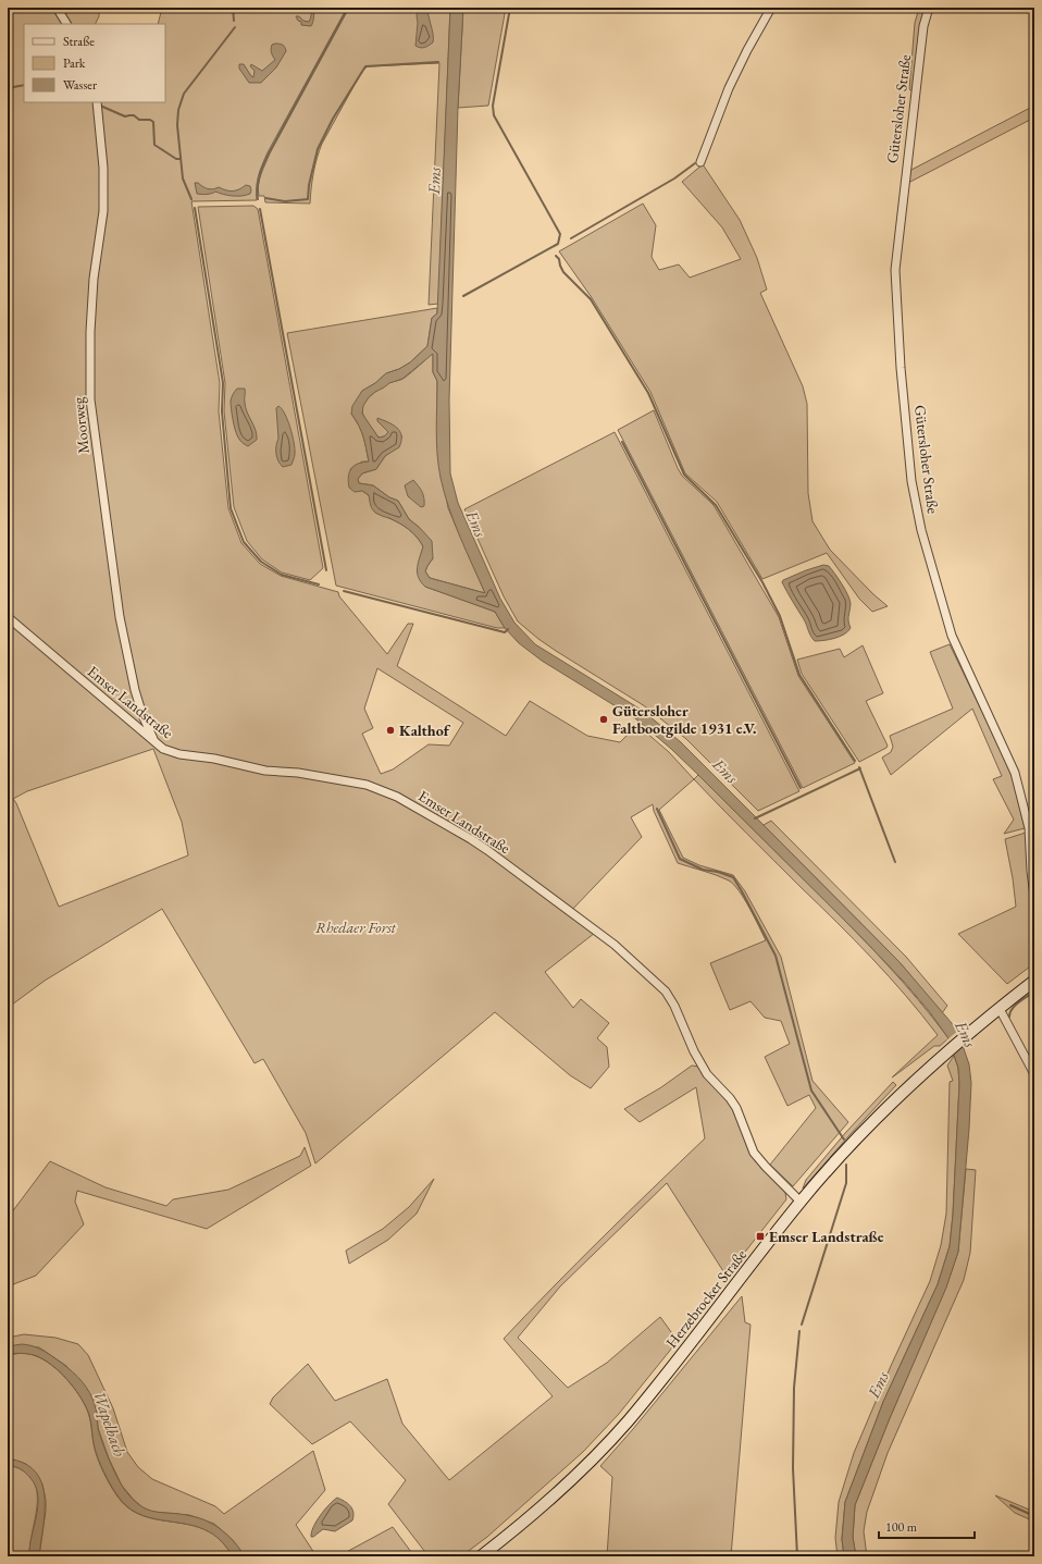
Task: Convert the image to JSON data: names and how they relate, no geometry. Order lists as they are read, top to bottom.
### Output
{
  "streets": {
    "main road": ["Herzebrocker Straße"],
    "street": ["Gütersloher Straße", "Moorweg", "Emser Landstraße"]
  },
  "crossings": [
    ["Moorweg", "Emser Landstraße"],
    ["Emser Landstraße", "Herzebrocker Straße"]
  ],
  "water": ["Ems", "Wapelbach"],
  "parks": ["Rhedaer Forst"],
  "places": {
    "other": ["Gütersloher Faltbootgilde 1931 e.V.", "Kalthof"],
    "transit": ["Emser Landstraße"]
  },
  "legend": ["Straße", "Park", "Wasser"],
  "scale_bar": "100 m"
}
